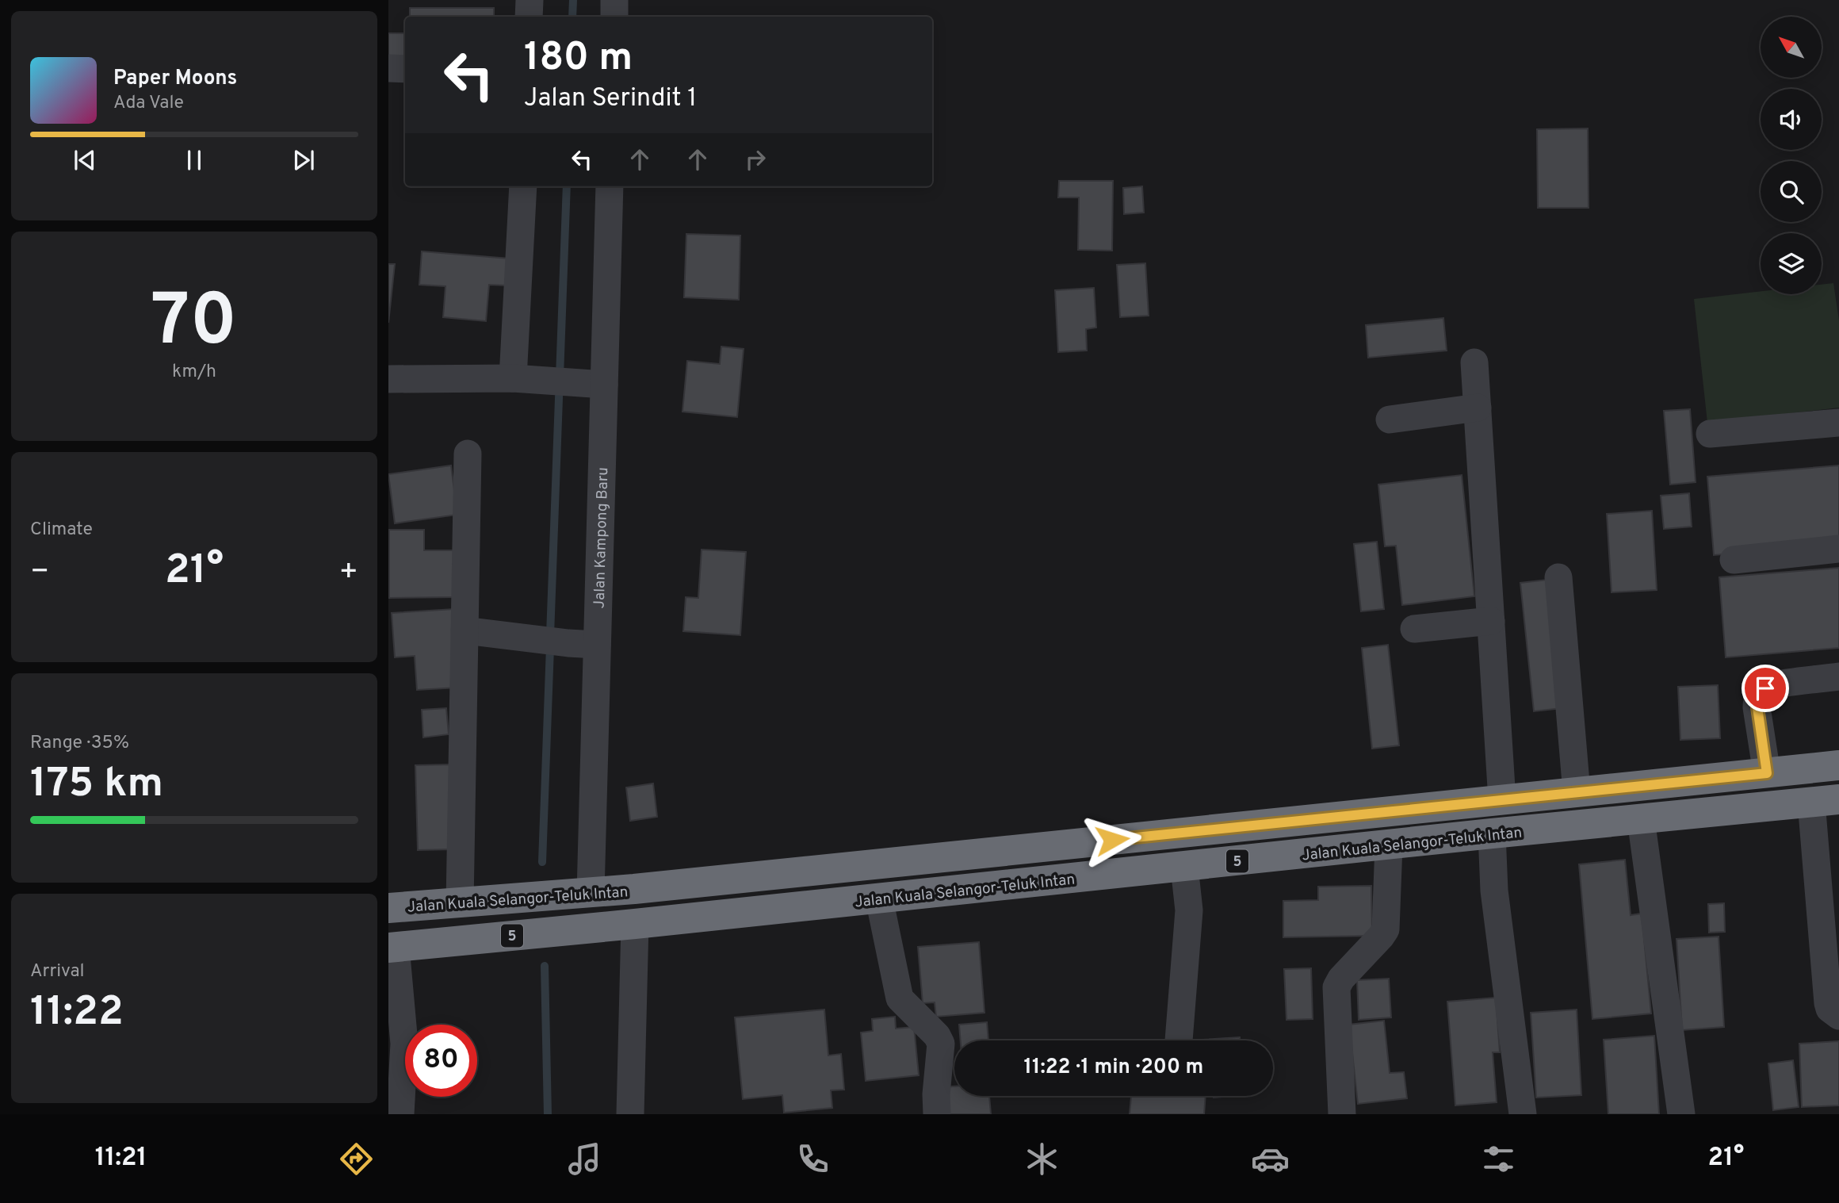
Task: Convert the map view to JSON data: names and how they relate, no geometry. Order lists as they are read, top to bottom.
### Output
{
  "streets": {
    "highway": ["Jalan Kuala Selangor-Teluk Intan", "5"],
    "street": ["Jalan Kampong Baru"]
  },
  "crossings": [
    ["Jalan Kampong Baru", "Jalan Kuala Selangor-Teluk Intan"]
  ],
  "north": "top left",
  "page": {
    "turn": ["180 m", "Jalan Serindit 1"],
    "song": ["Paper Moons", "Ada Vale"],
    "tile": [
      ["70", "km/h"],
      "Climate",
      ["Range · 35%", "175 km"],
      ["Arrival", "11:22"]
    ],
    "heat": ["−", "21°", "+"],
    "limit": "80",
    "trip": "11:22 · 1 min · 200 m",
    "tabs": ["11:21", "21°"]
  }
}
